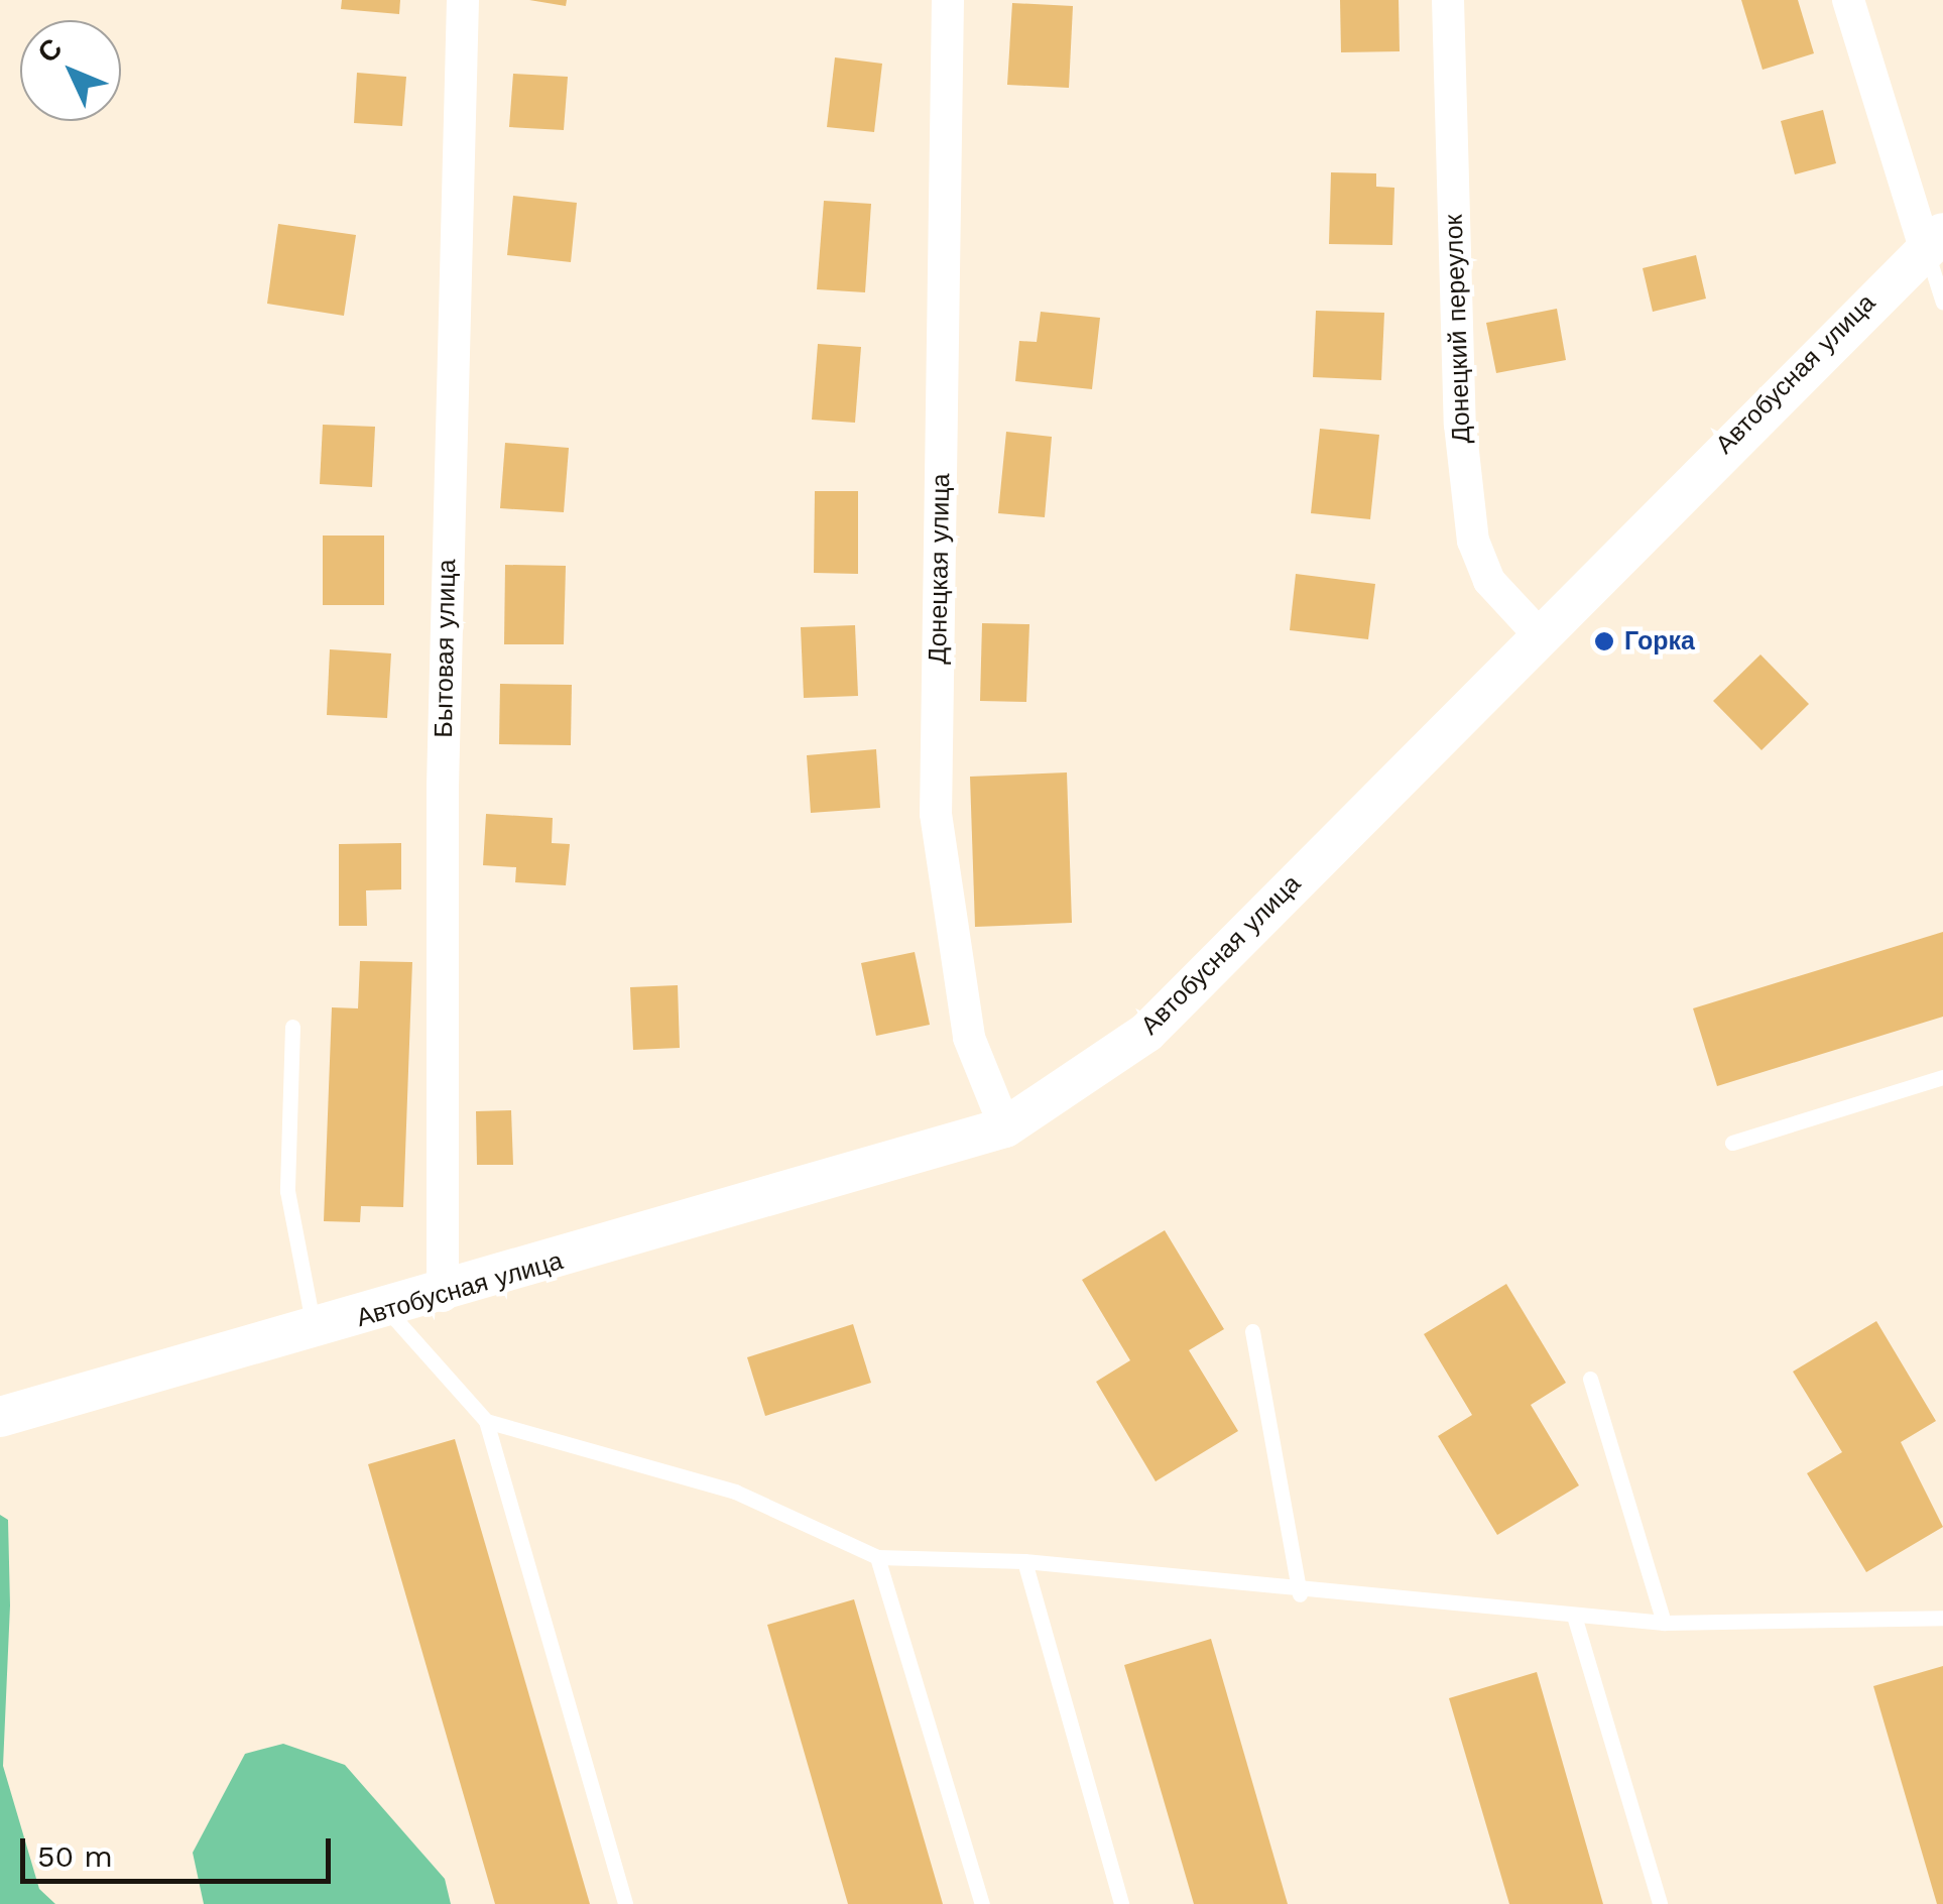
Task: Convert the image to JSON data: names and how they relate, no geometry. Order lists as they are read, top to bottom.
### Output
{
  "streets": {
    "street": [
      "Донецкий переулок",
      "Автобусная улица",
      "Донецкая улица",
      "Бытовая улица"
    ]
  },
  "crossings": [
    ["Донецкий переулок", "Автобусная улица"],
    ["Автобусная улица", "Донецкая улица"],
    ["Автобусная улица", "Бытовая улица"]
  ],
  "places": ["Горка"],
  "scale_bar": "50 m",
  "north": "top left"
}
